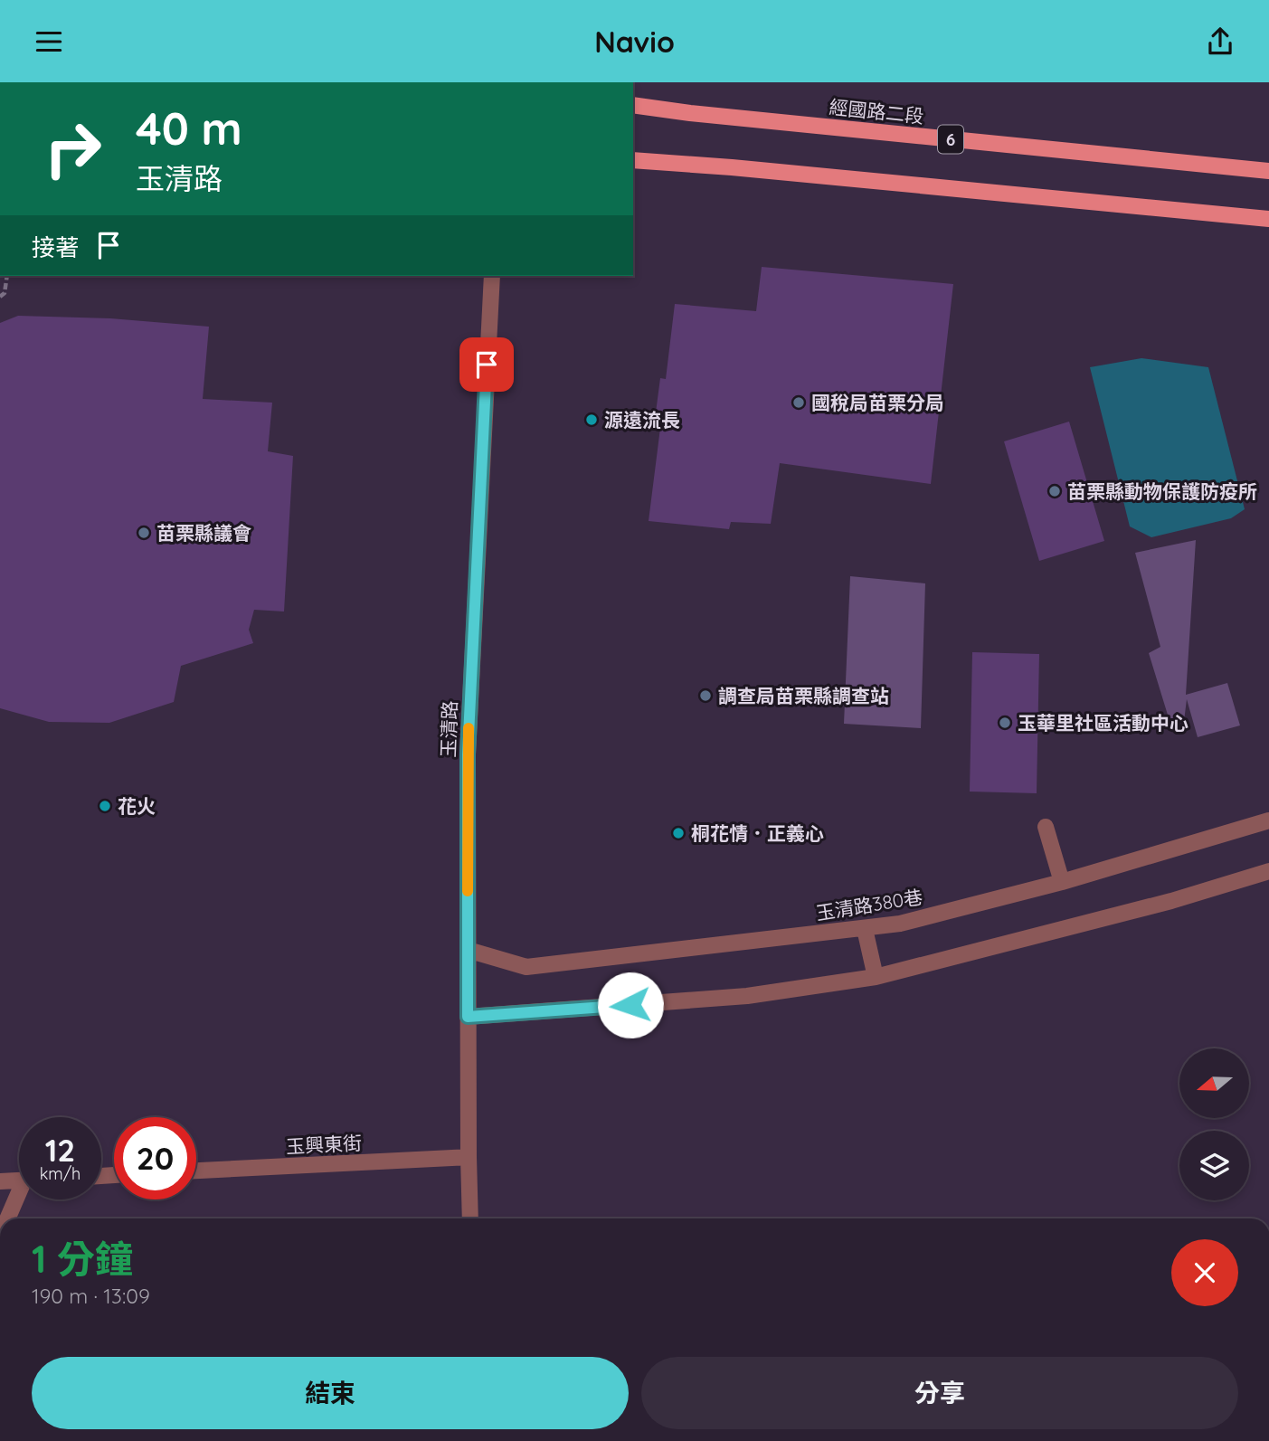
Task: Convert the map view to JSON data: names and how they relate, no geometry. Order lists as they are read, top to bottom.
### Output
{
  "streets": {
    "main road": ["經國路二段", "6"],
    "street": ["玉清路", "玉清路380巷", "玉興東街"]
  },
  "crossings": [
    ["玉清路", "玉清路380巷"],
    ["玉清路", "玉興東街"]
  ],
  "places": [
    "國稅局苗栗分局",
    "源遠流長",
    "苗栗縣動物保護防疫所",
    "苗栗縣議會",
    "調查局苗栗縣調查站",
    "玉華里社區活動中心",
    "花火",
    "桐花情．正義心"
  ],
  "north": "left",
  "page": {
    "header": "Navio",
    "turn": ["40 m", "玉清路"],
    "then": "接著",
    "speed": "12 km/h",
    "limit": "20",
    "heading": ["1 分鐘", "190 m · 13:09"],
    "buttons": ["結束", "分享"]
  }
}
